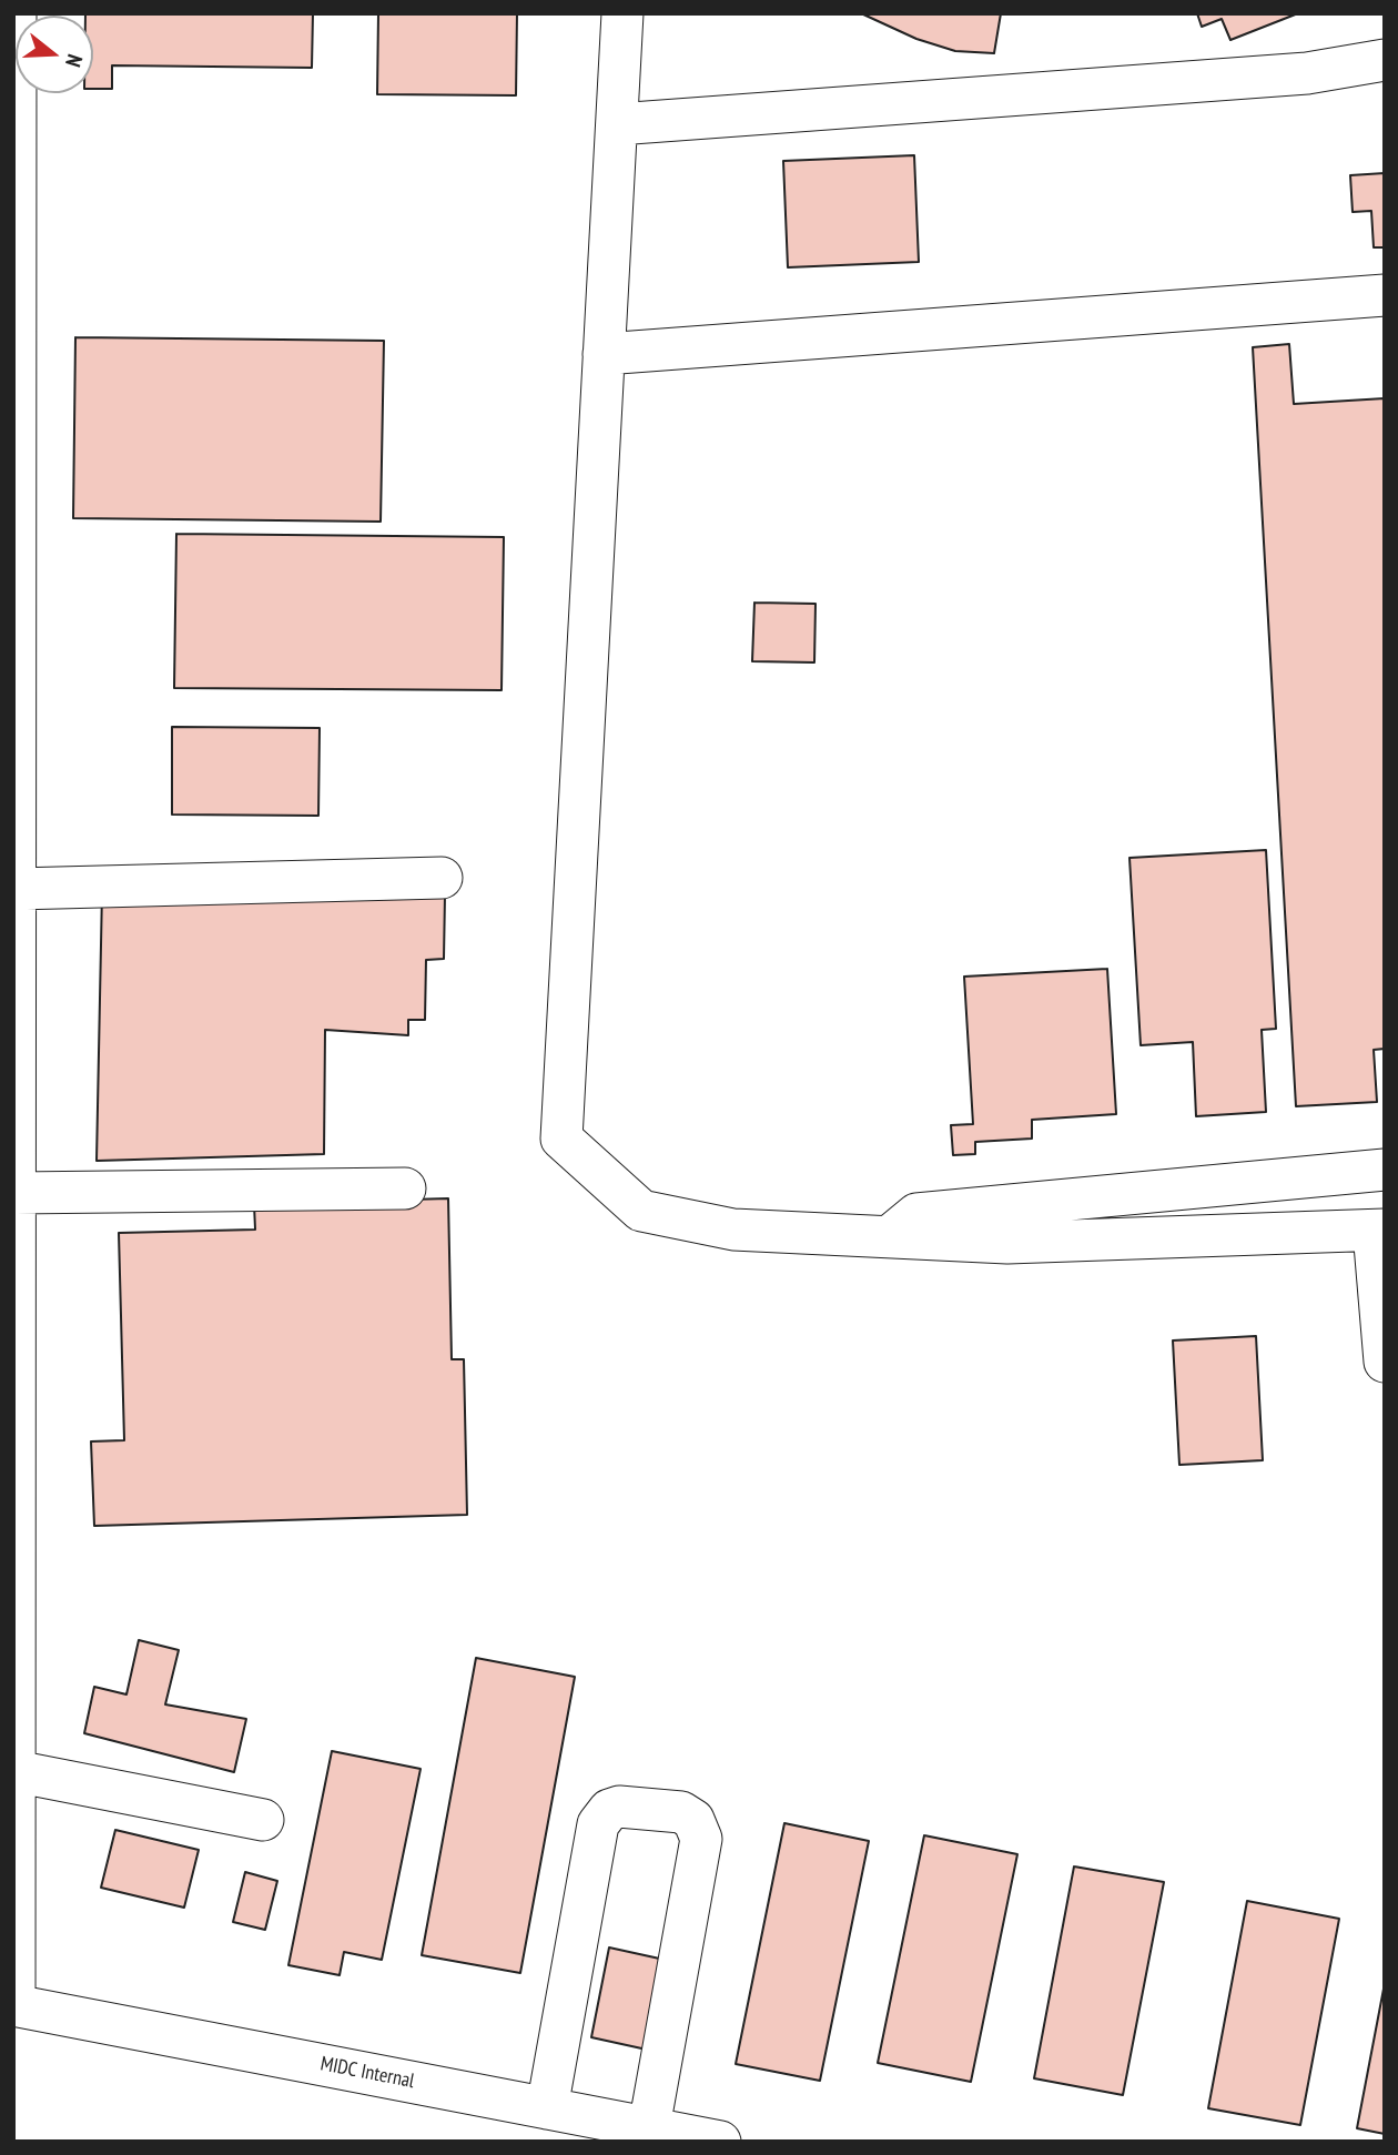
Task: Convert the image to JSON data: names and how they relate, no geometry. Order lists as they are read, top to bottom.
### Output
{
  "streets": {
    "street": ["MIDC Internal"]
  },
  "north": "right"
}
